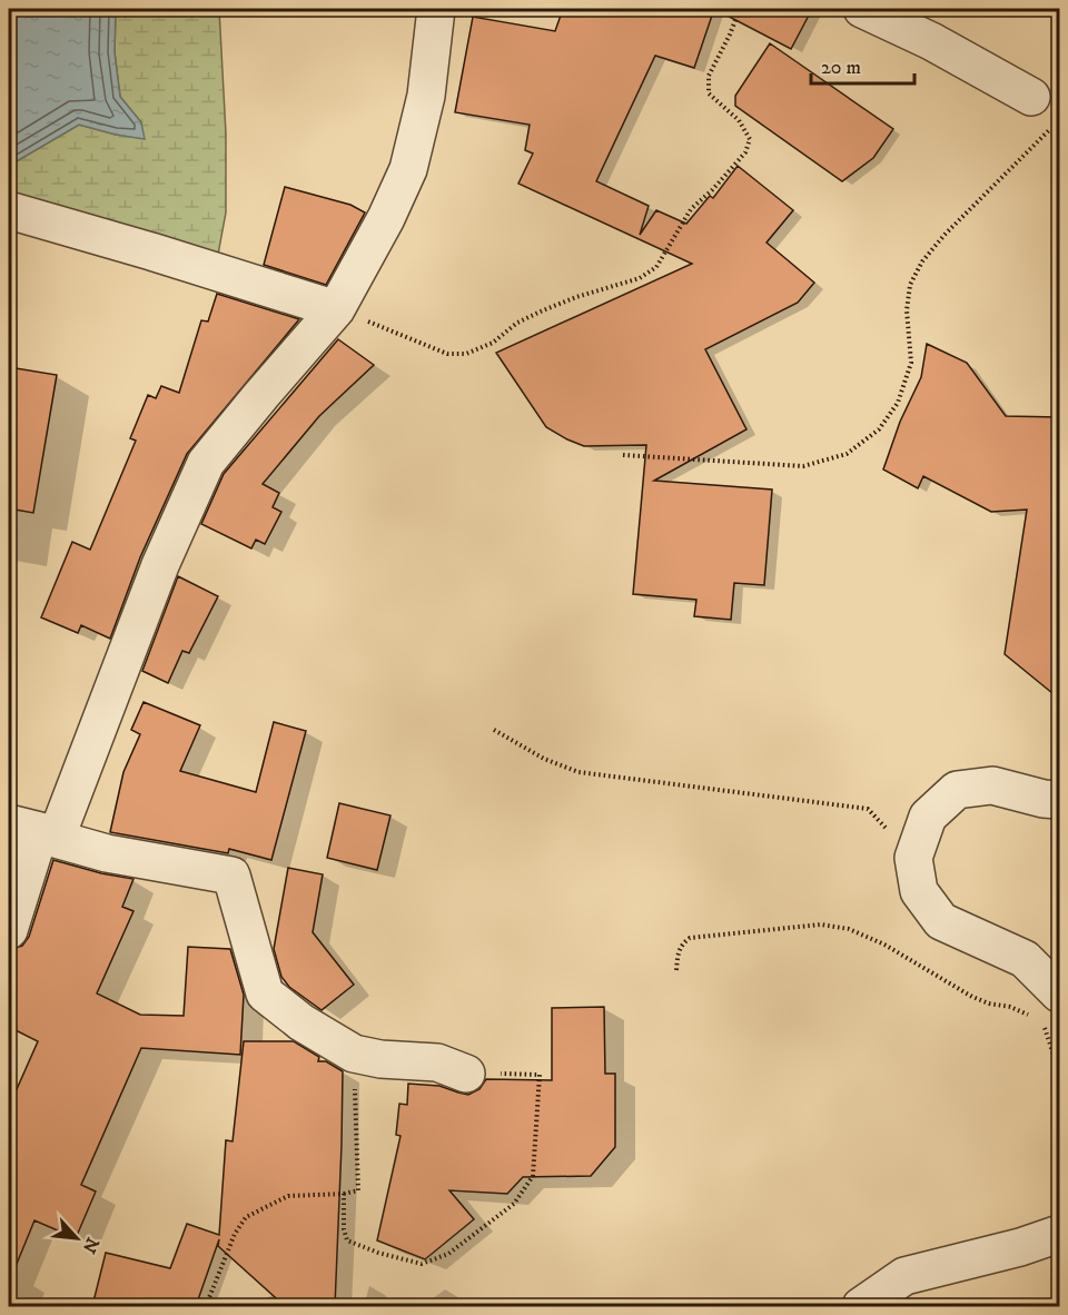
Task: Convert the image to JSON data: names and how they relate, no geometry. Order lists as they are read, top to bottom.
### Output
{
  "scale_bar": "20 m",
  "north": "bottom right"
}
